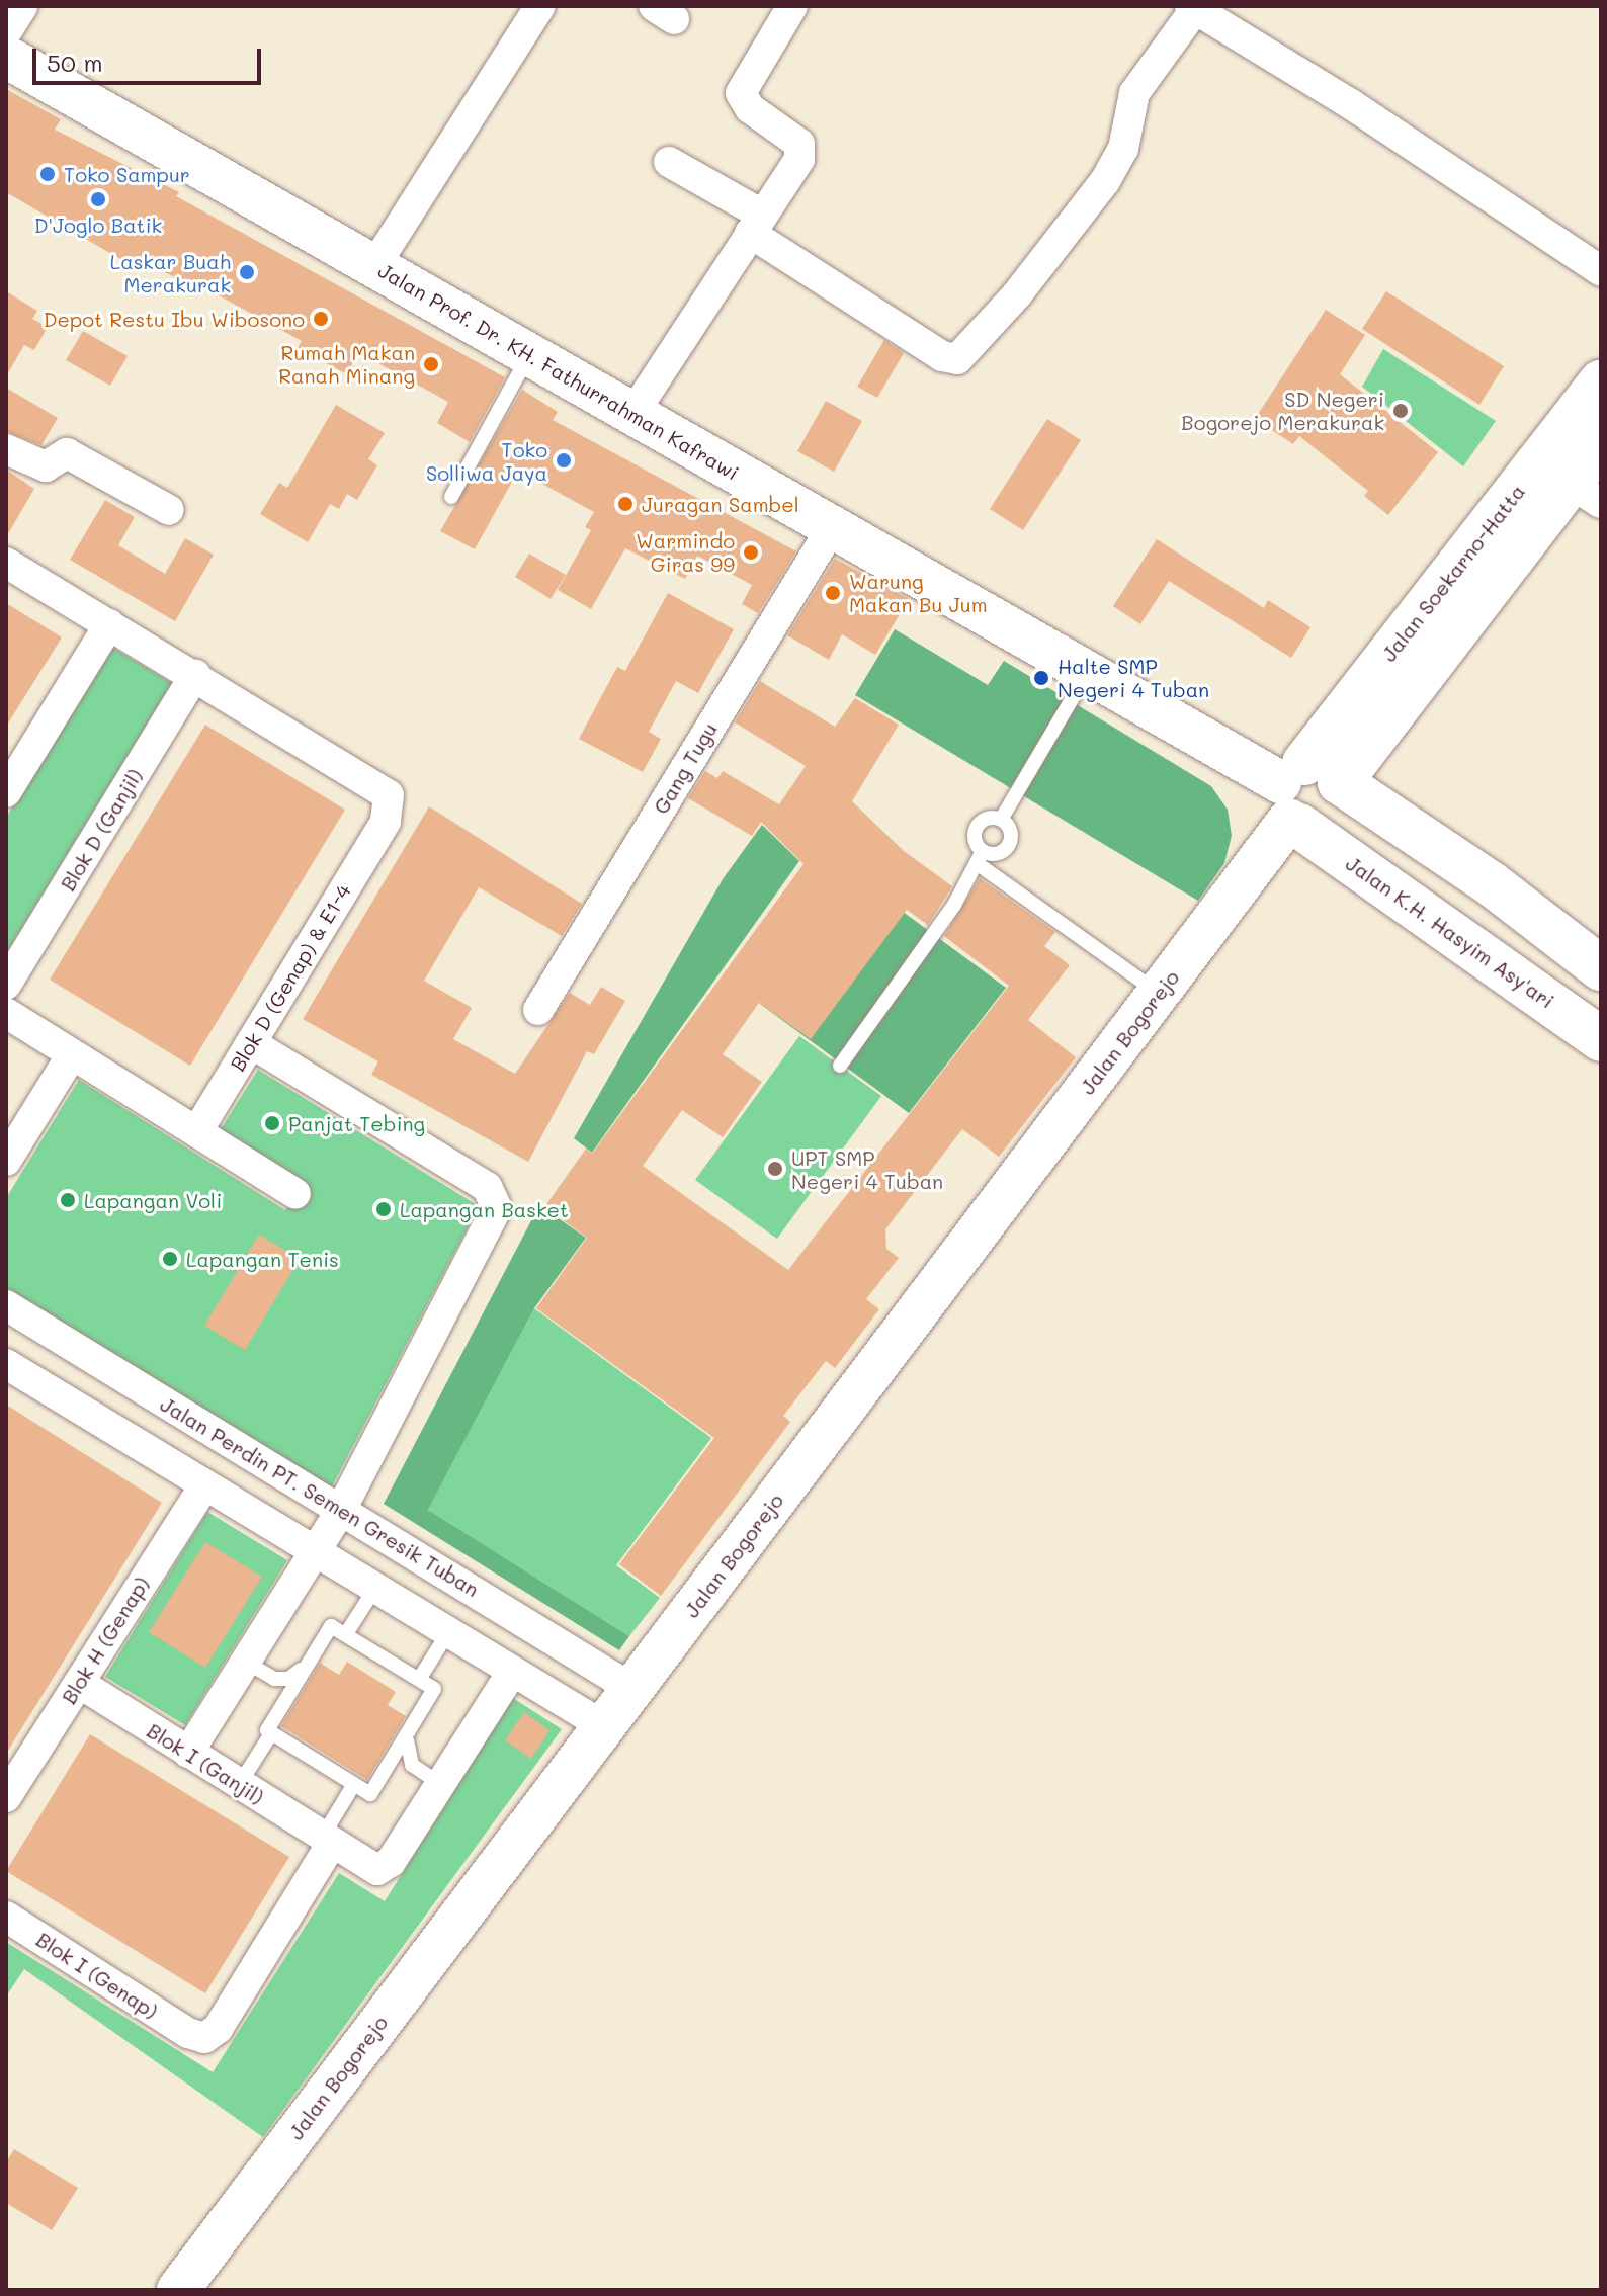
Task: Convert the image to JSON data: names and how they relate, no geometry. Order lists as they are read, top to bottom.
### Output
{
  "streets": {
    "highway": ["Jalan Soekarno-Hatta", "Jalan K.H. Hasyim Asy'ari"],
    "street": [
      "Jalan Prof. Dr. KH. Fathurrahman Kafrawi",
      "Gang Tugu",
      "Blok D (Ganjil)",
      "Blok D (Genap) & E1-4",
      "Jalan Bogorejo",
      "Jalan Perdin PT. Semen Gresik Tuban",
      "Blok H (Genap)",
      "Blok I (Ganjil)",
      "Blok I (Genap)"
    ]
  },
  "crossings": [
    ["Jalan Prof. Dr. KH. Fathurrahman Kafrawi", "Jalan Soekarno-Hatta"],
    ["Jalan Prof. Dr. KH. Fathurrahman Kafrawi", "Gang Tugu"],
    ["Jalan Prof. Dr. KH. Fathurrahman Kafrawi", "Jalan K.H. Hasyim Asy'ari"],
    ["Jalan Prof. Dr. KH. Fathurrahman Kafrawi", "Jalan Bogorejo"],
    ["Jalan Soekarno-Hatta", "Jalan K.H. Hasyim Asy'ari"],
    ["Jalan Soekarno-Hatta", "Jalan Bogorejo"],
    ["Blok D (Ganjil)", "Blok D (Genap) & E1-4"],
    ["Jalan K.H. Hasyim Asy'ari", "Jalan Bogorejo"],
    ["Jalan Bogorejo", "Jalan Perdin PT. Semen Gresik Tuban"],
    ["Blok H (Genap)", "Blok I (Ganjil)"],
    ["Blok I (Ganjil)", "Blok I (Genap)"]
  ],
  "places": [
    "Toko Sampur",
    "D'Joglo Batik",
    "Laskar Buah Merakurak",
    "Depot Restu Ibu Wibosono",
    "Rumah Makan Ranah Minang",
    "SD Negeri Bogorejo Merakurak",
    "Toko Solliwa Jaya",
    "Juragan Sambel",
    "Warmindo Giras 99",
    "Warung Makan Bu Jum",
    "Halte SMP Negeri 4 Tuban",
    "Panjat Tebing",
    "UPT SMP Negeri 4 Tuban",
    "Lapangan Voli",
    "Lapangan Basket",
    "Lapangan Tenis"
  ],
  "scale_bar": "50 m"
}
